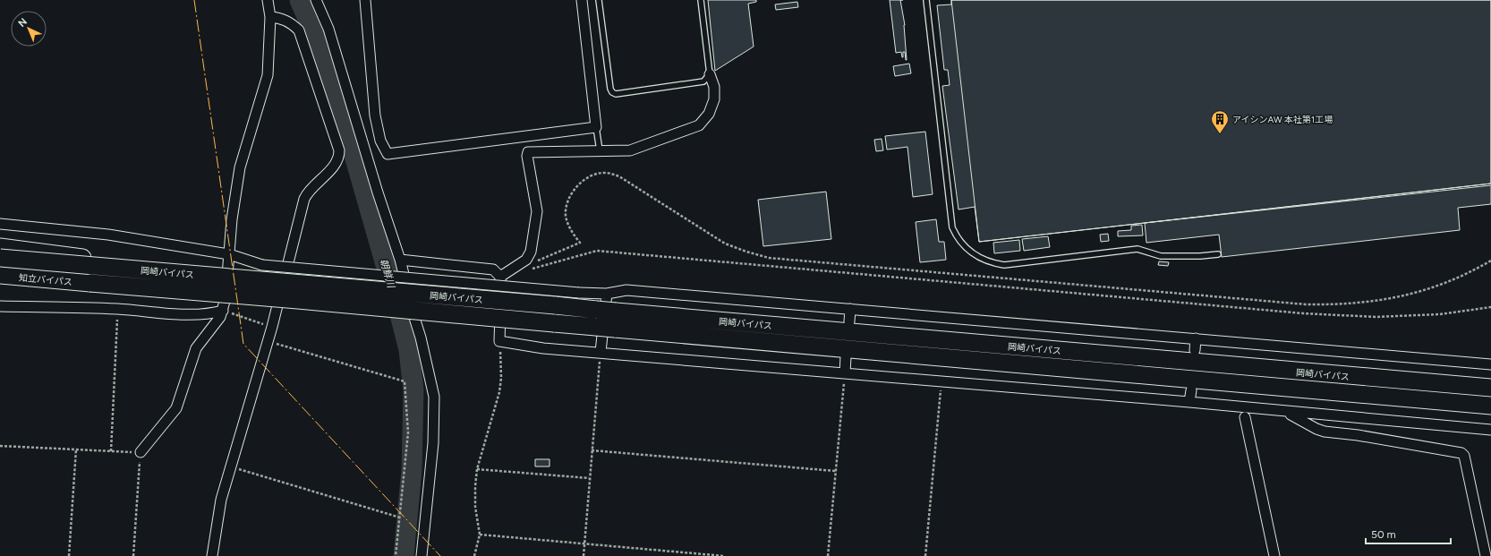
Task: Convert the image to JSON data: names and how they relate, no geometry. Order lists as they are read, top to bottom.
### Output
{
  "streets": {
    "highway": ["岡崎バイパス", "知立バイパス"]
  },
  "crossings": [
    ["岡崎バイパス", "知立バイパス"]
  ],
  "water": ["朝鮮川"],
  "places": {
    "building": ["アイシンAW 本社第1工場"]
  },
  "scale_bar": "50 m",
  "north": "top left"
}
